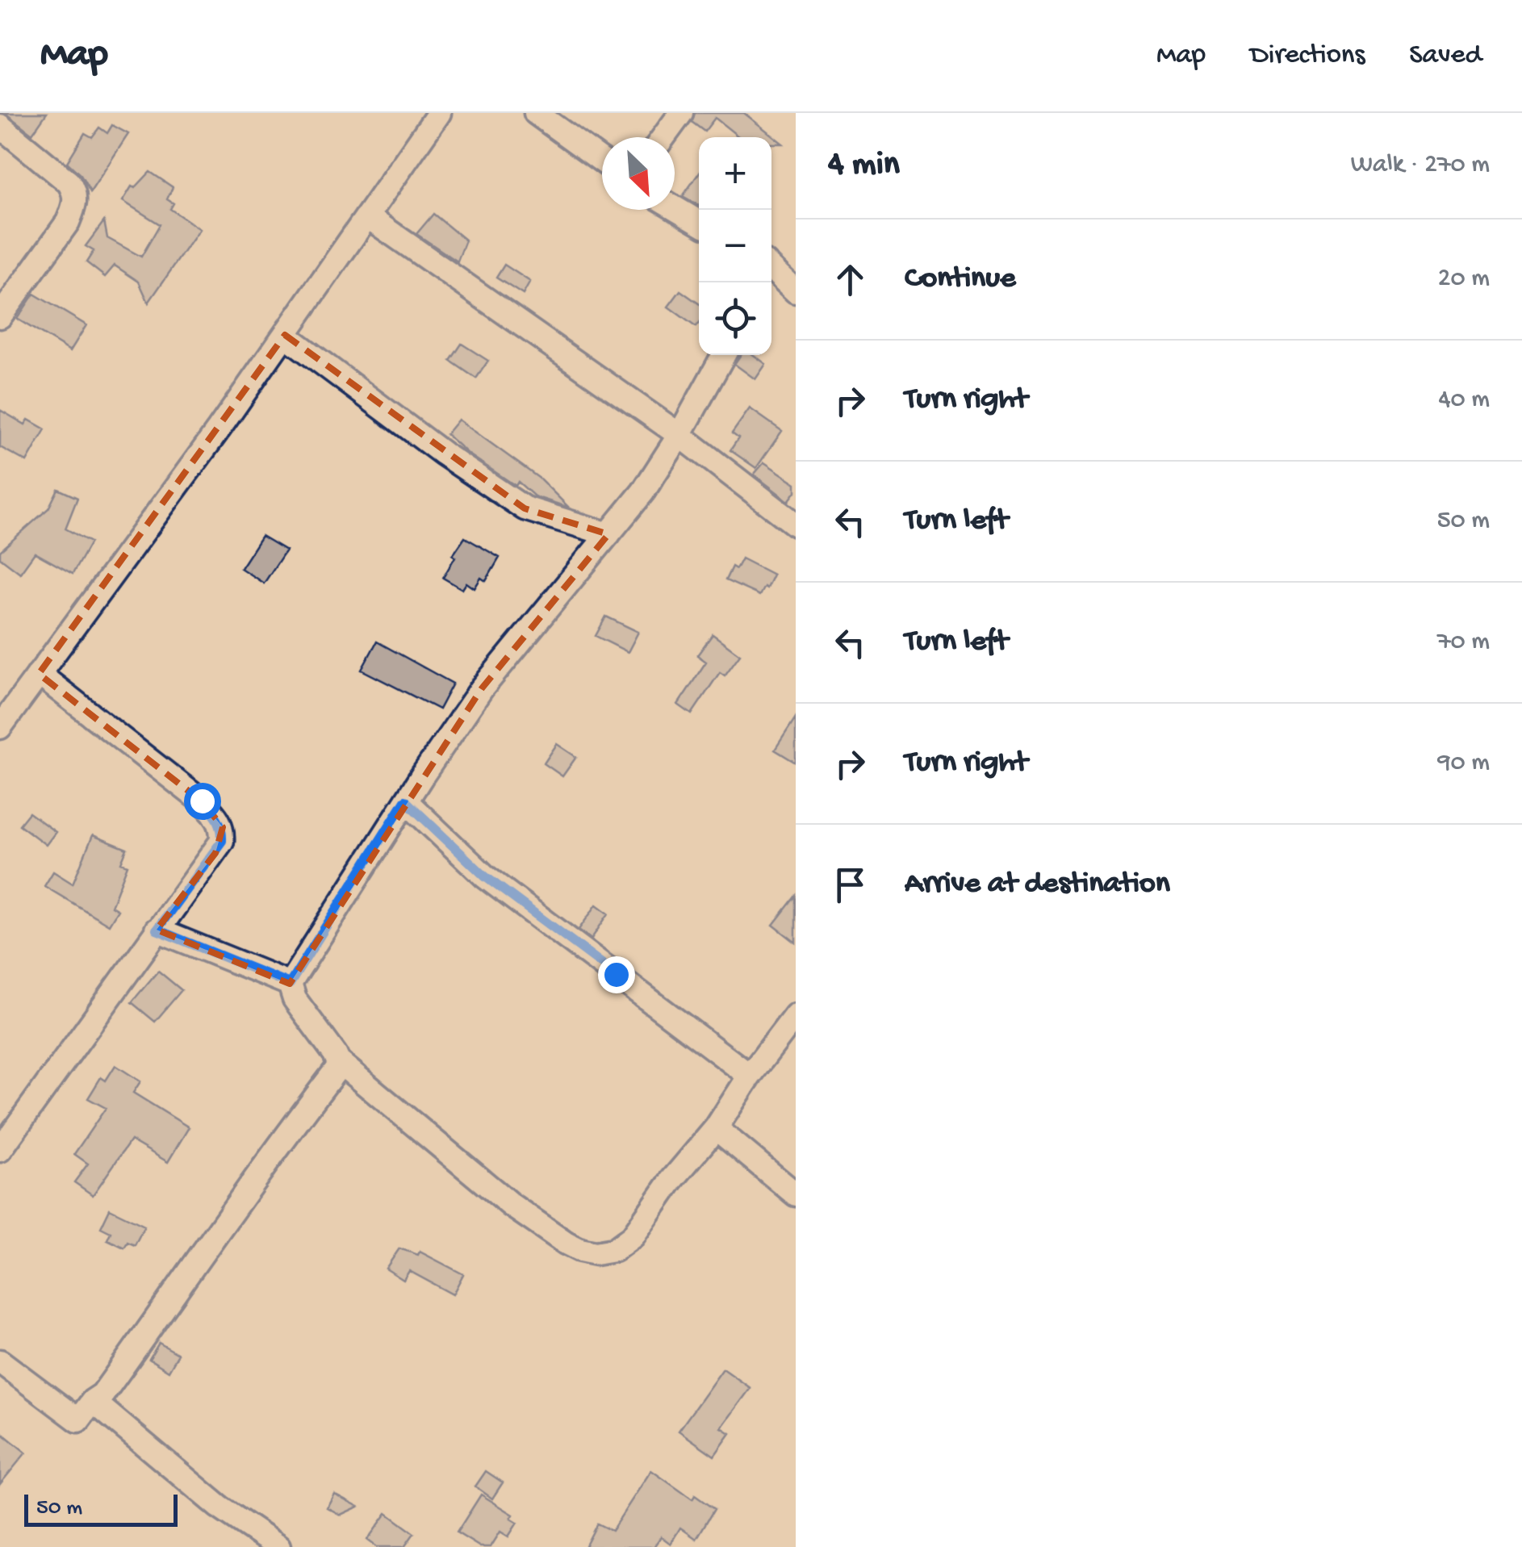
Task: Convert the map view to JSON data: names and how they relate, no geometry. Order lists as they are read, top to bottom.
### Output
{
  "scale_bar": "50 m",
  "north": "bottom right",
  "page": {
    "header": "Map",
    "nav": ["Map", "Directions", "Saved"],
    "heading": ["4 min", "Walk · 270 m"],
    "map_buttons": ["+", "−"],
    "list": [
      ["Continue", "20 m"],
      ["Turn right", "40 m"],
      ["Turn left", "50 m"],
      ["Turn left", "70 m"],
      ["Turn right", "90 m"],
      "Arrive at destination"
    ],
    "scale": "50 m"
  }
}
